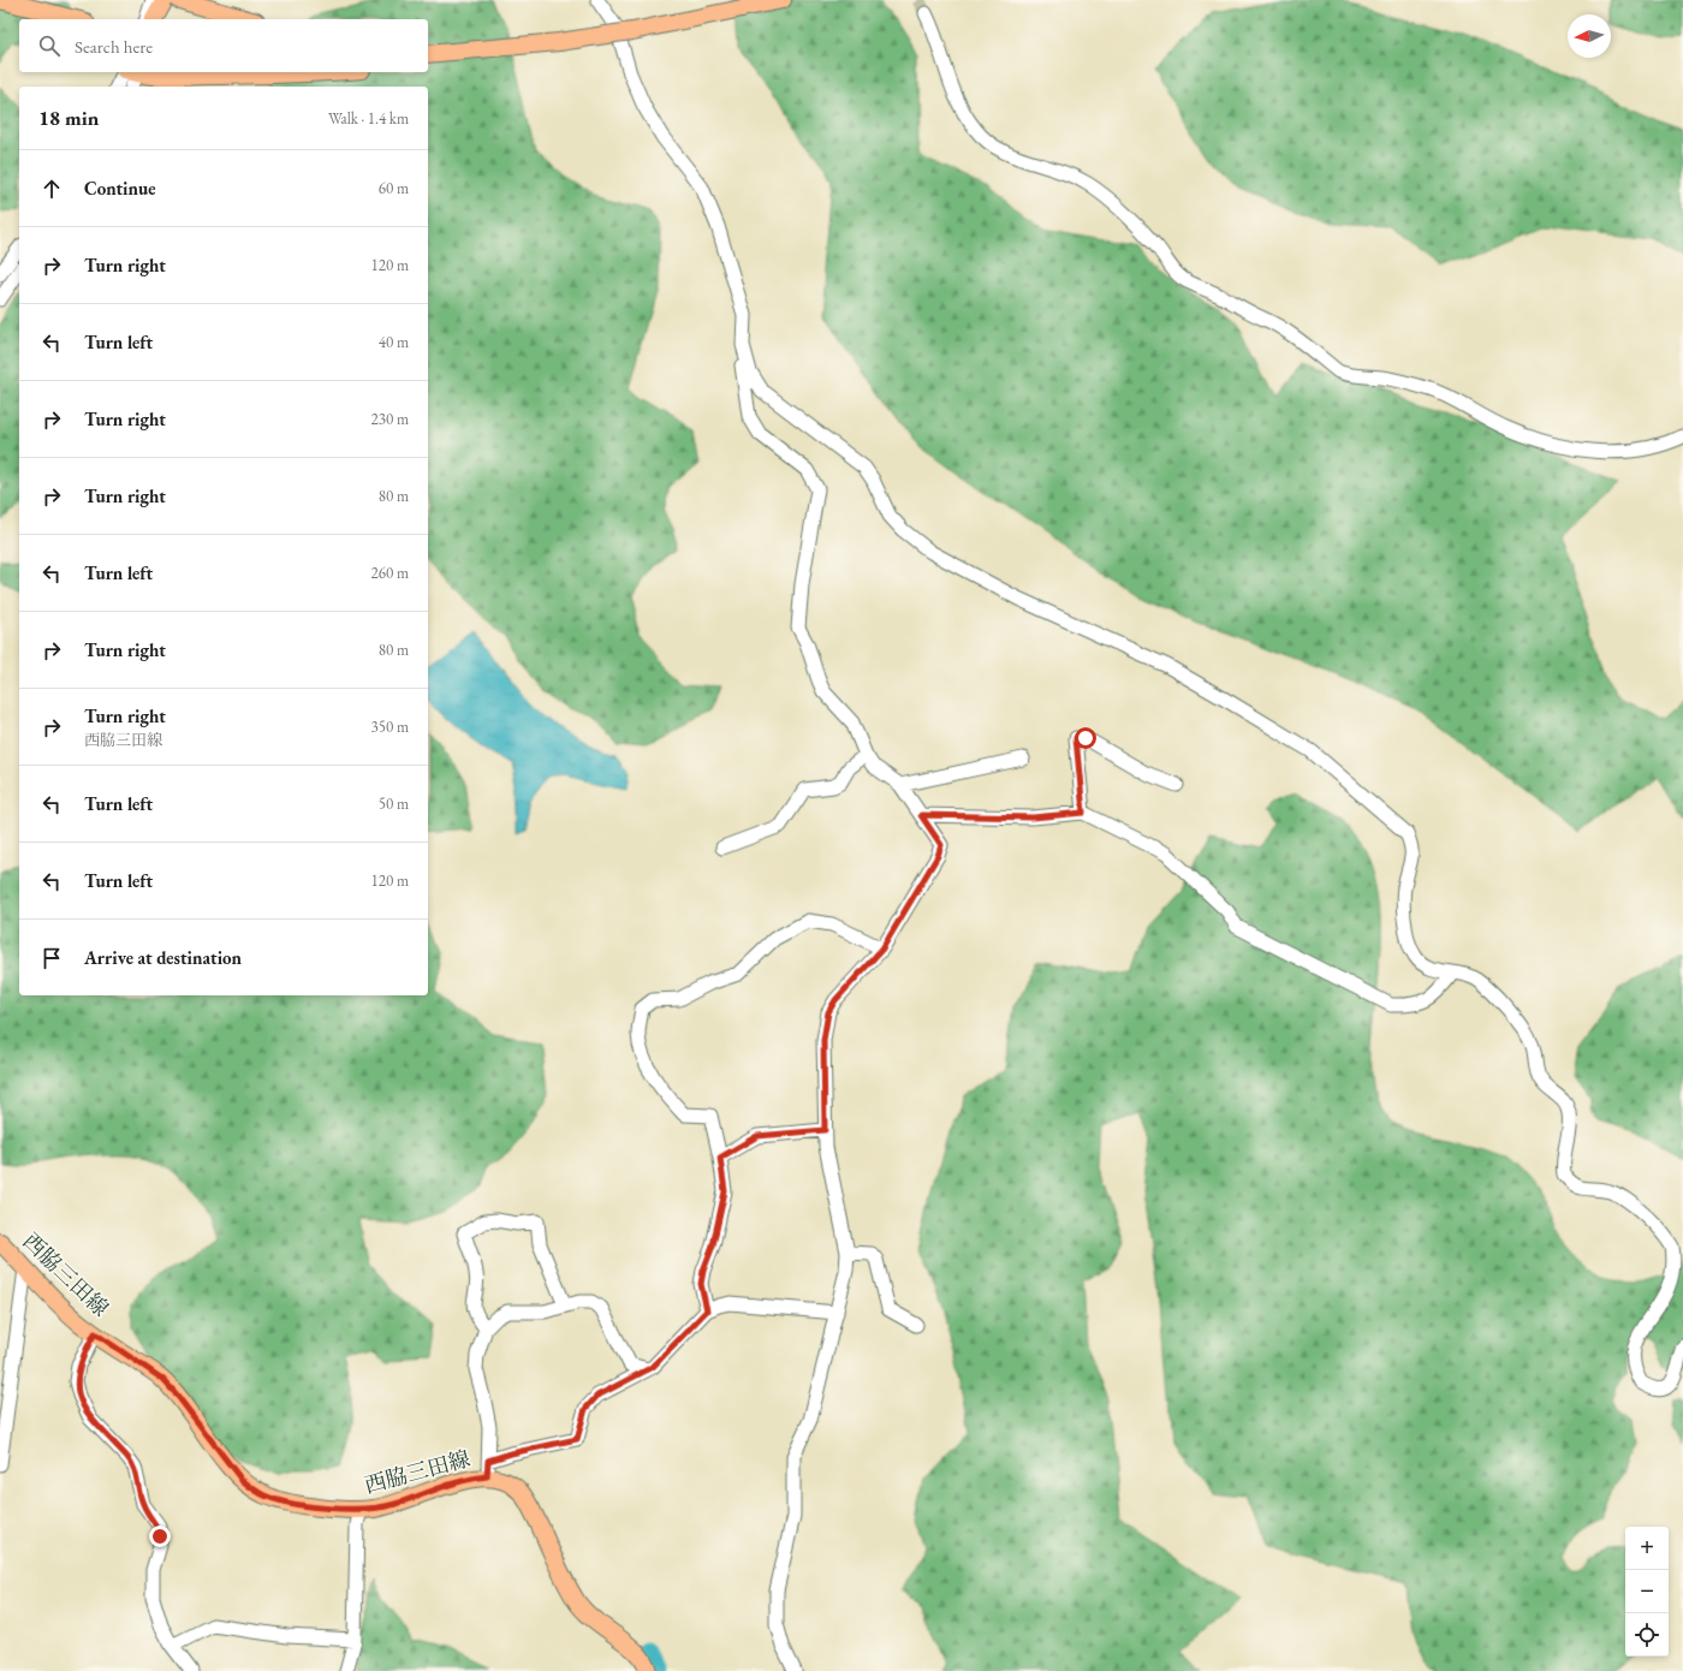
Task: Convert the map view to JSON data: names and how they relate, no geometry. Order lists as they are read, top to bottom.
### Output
{
  "streets": {
    "main road": ["西脇三田線"]
  },
  "north": "left",
  "page": {
    "search": "Search here",
    "heading": ["18 min", "Walk · 1.4 km"],
    "list": [
      ["Continue", "60 m"],
      ["Turn right", "120 m"],
      ["Turn left", "40 m"],
      ["Turn right", "230 m"],
      ["Turn right", "80 m"],
      ["Turn left", "260 m"],
      ["Turn right", "80 m"],
      ["Turn right", "西脇三田線", "350 m"],
      ["Turn left", "50 m"],
      ["Turn left", "120 m"],
      "Arrive at destination"
    ],
    "map_buttons": ["+", "−"]
  }
}
